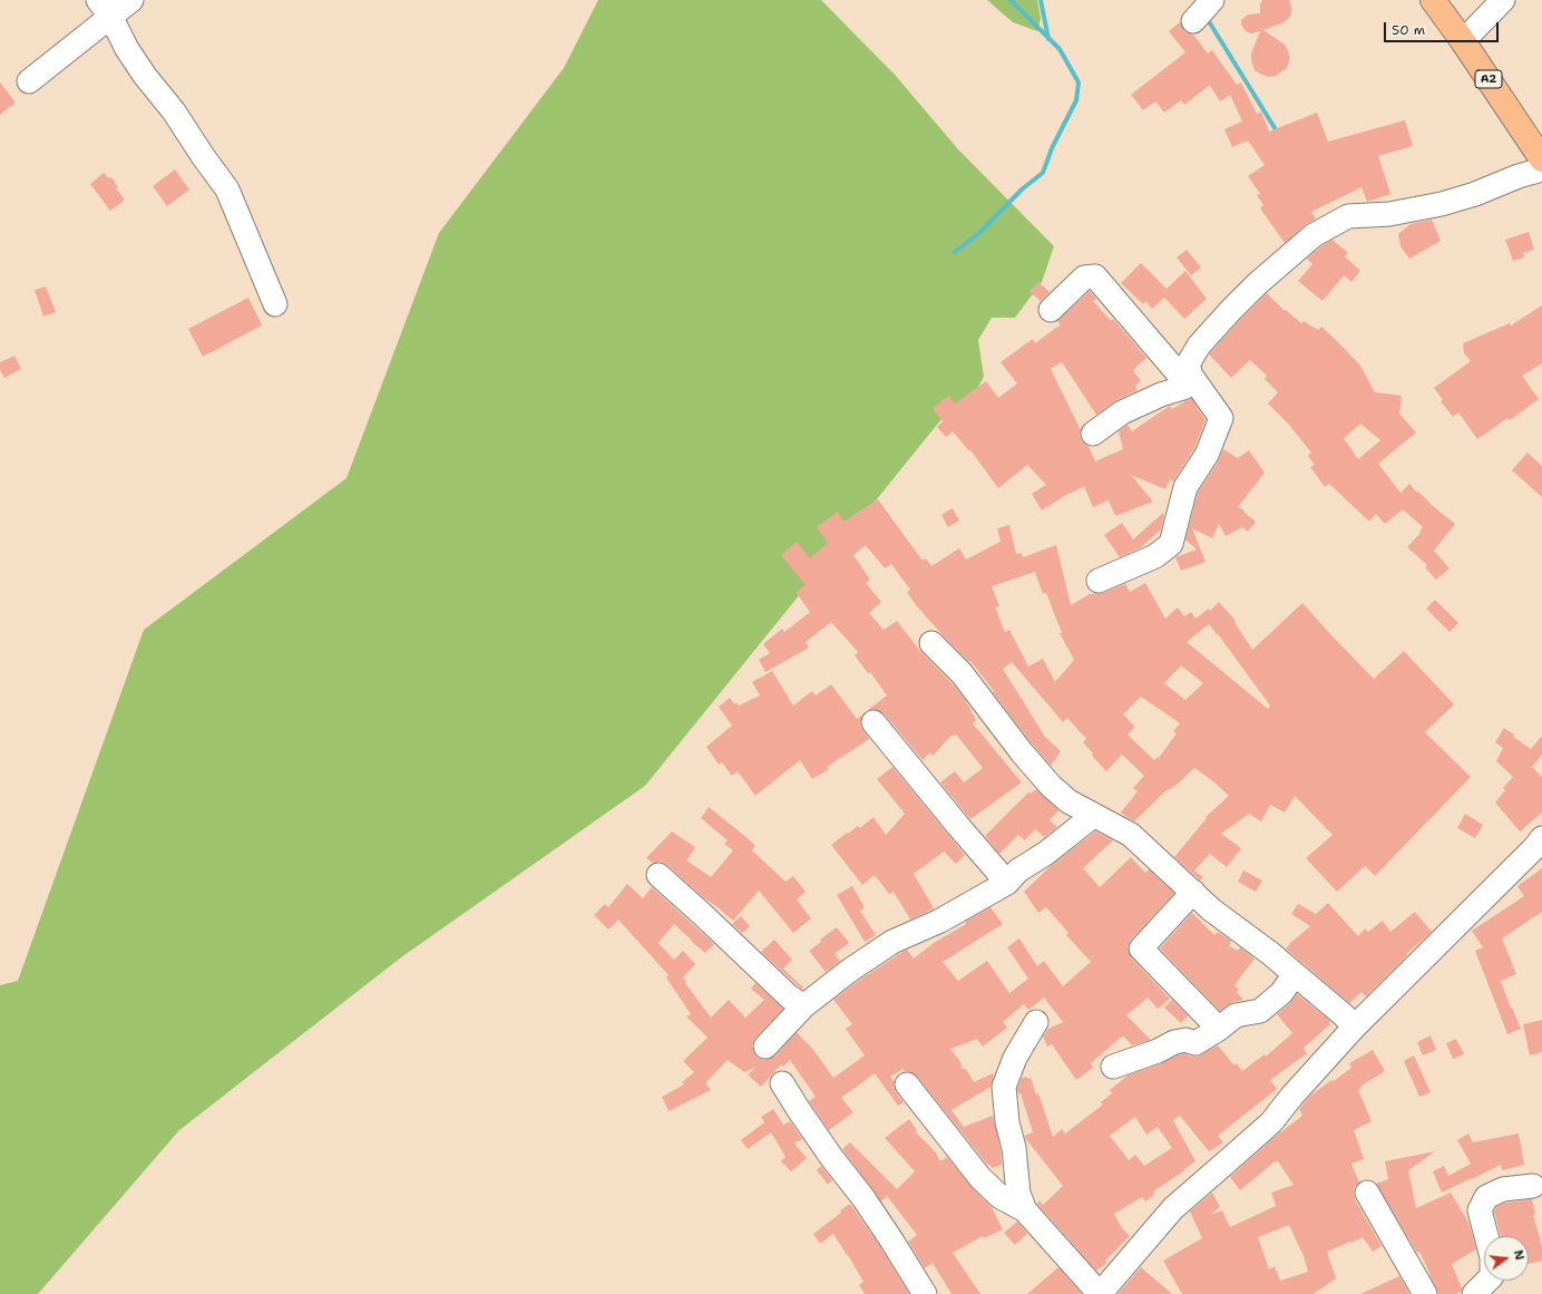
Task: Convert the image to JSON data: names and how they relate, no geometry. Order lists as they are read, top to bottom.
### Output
{
  "streets": {
    "main road": ["A2"]
  },
  "scale_bar": "50 m",
  "north": "right"
}
